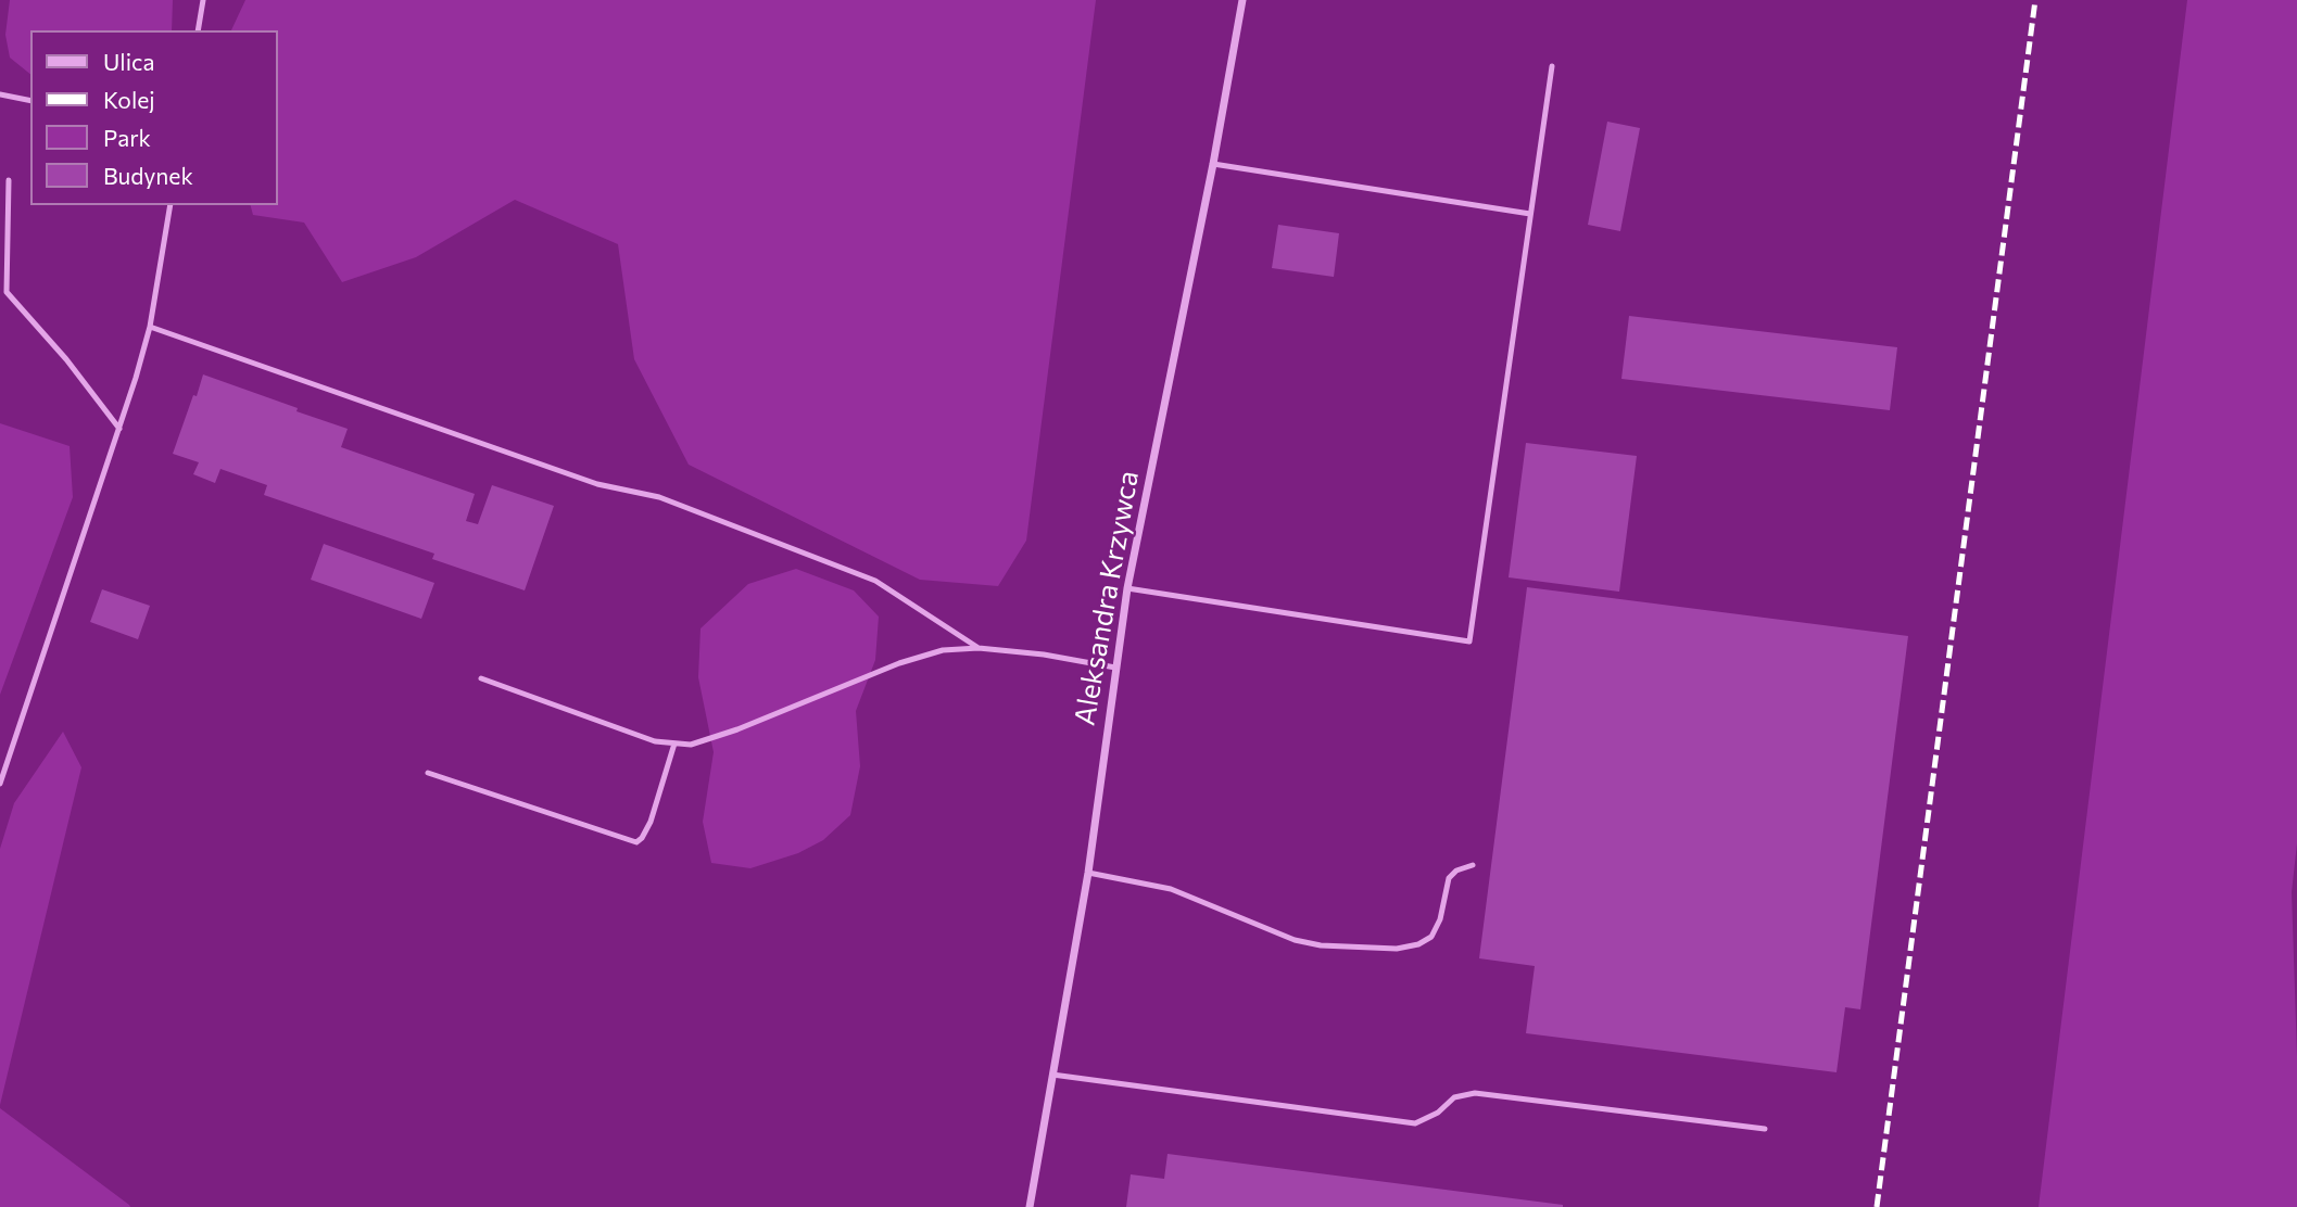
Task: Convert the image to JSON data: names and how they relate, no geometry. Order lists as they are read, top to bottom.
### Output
{
  "streets": {
    "street": ["Aleksandra Krzywca"]
  },
  "legend": [
    "Ulica",
    "Kolej",
    "Park",
    "Budynek"
  ]
}
